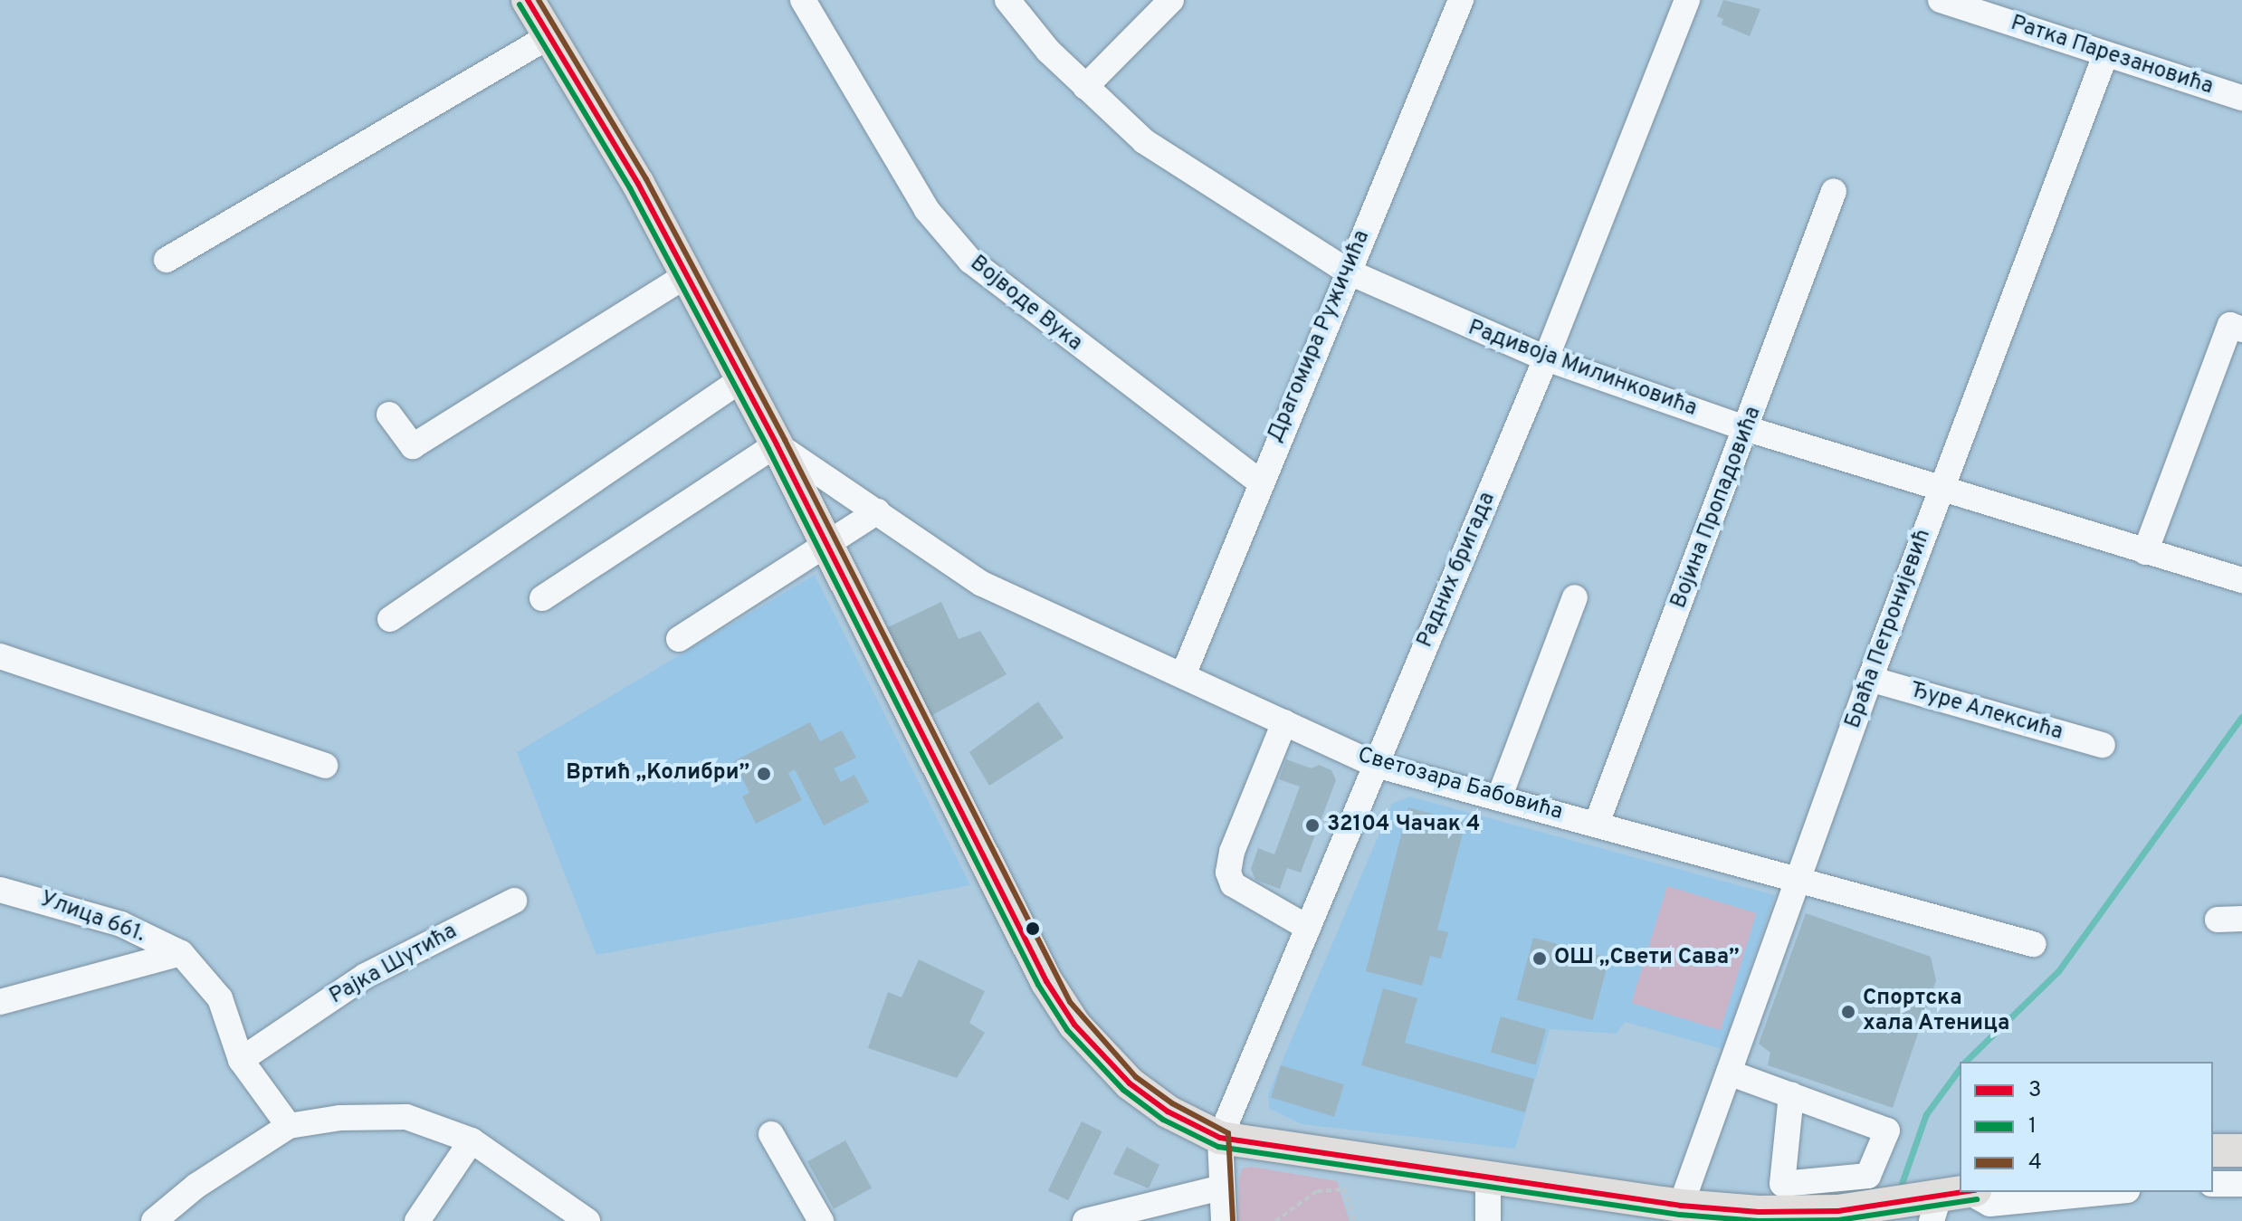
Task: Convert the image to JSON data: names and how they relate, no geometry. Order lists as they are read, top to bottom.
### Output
{
  "streets": {
    "street": [
      "Ратка Парезановића",
      "Војводе Вука",
      "Драгомира Ружичића",
      "Радивоја Милинковића",
      "Војина Пропадовића",
      "Радних бригада",
      "Браћа Петронијевић",
      "Ђуре Алексића",
      "Светозара Бабовића",
      "Улица 661.",
      "Рајка Шутића"
    ]
  },
  "crossings": [
    ["Ратка Парезановића", "Браћа Петронијевић"],
    ["Војводе Вука", "Драгомира Ружичића"],
    ["Драгомира Ружичића", "Радивоја Милинковића"],
    ["Драгомира Ружичића", "Светозара Бабовића"],
    ["Радивоја Милинковића", "Војина Пропадовића"],
    ["Радивоја Милинковића", "Радних бригада"],
    ["Радивоја Милинковића", "Браћа Петронијевић"],
    ["Војина Пропадовића", "Светозара Бабовића"],
    ["Радних бригада", "Светозара Бабовића"],
    ["Браћа Петронијевић", "Ђуре Алексића"],
    ["Браћа Петронијевић", "Светозара Бабовића"],
    ["Улица 661.", "Рајка Шутића"]
  ],
  "places": [
    "Вртић „Колибри”",
    "32104 Чачак 4",
    "ОШ „Свети Сава”",
    "Спортска хала Атеница"
  ],
  "lines": ["transit line 3", "transit line 4", "transit line 1"],
  "legend": ["3", "1", "4"]
}
